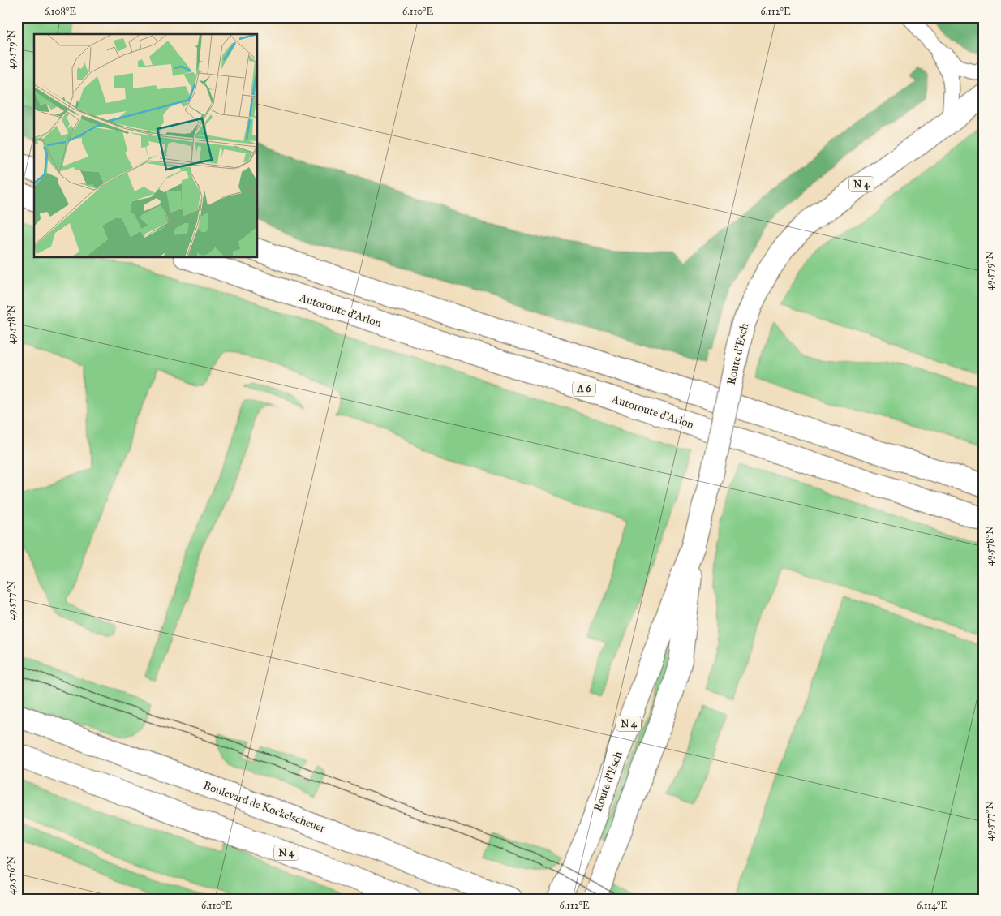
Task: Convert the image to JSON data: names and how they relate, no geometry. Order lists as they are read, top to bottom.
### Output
{
  "streets": {
    "main road": [
      "N 4",
      "Autoroute d'Arlon",
      "Route d'Esch",
      "A 6",
      "Boulevard de Kockelscheuer"
    ]
  },
  "coordinates": [
    "6.108°E",
    "6.110°E",
    "6.112°E",
    "49.579°N",
    "49.578°N",
    "49.577°N",
    "49.576°N",
    "6.114°E"
  ]
}
